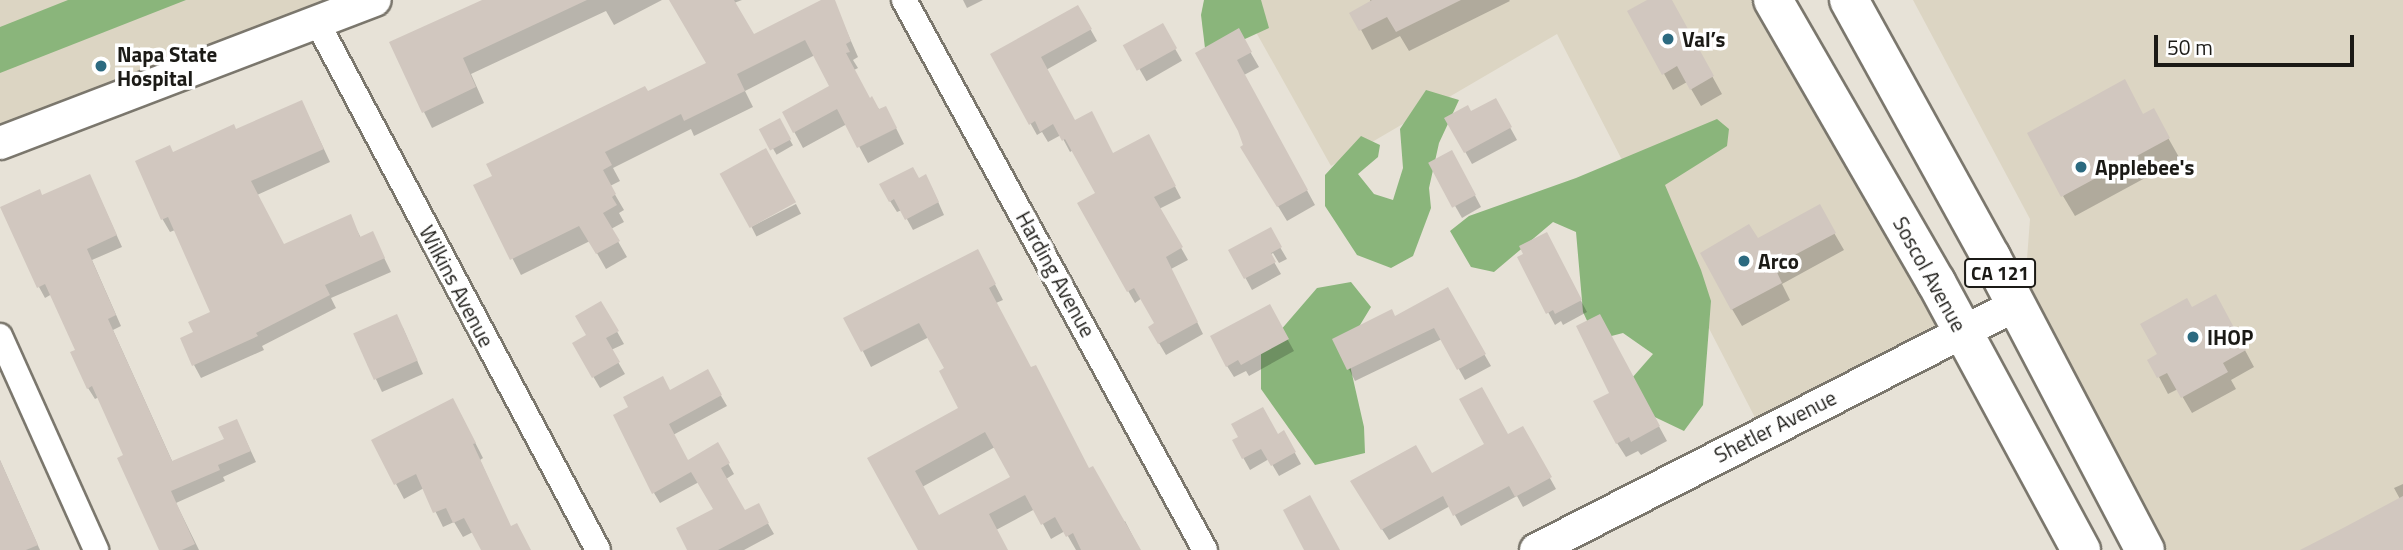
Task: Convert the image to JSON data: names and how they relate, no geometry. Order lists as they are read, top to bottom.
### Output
{
  "streets": {
    "main road": ["CA 121", "Soscol Avenue"],
    "street": ["Harding Avenue", "Wilkins Avenue", "Shetler Avenue"]
  },
  "crossings": [
    ["CA 121", "Shetler Avenue"],
    ["Soscol Avenue", "Shetler Avenue"]
  ],
  "places": [
    "Val’s",
    "Napa State Hospital",
    "Applebee's",
    "Arco",
    "IHOP"
  ],
  "scale_bar": "50 m"
}
